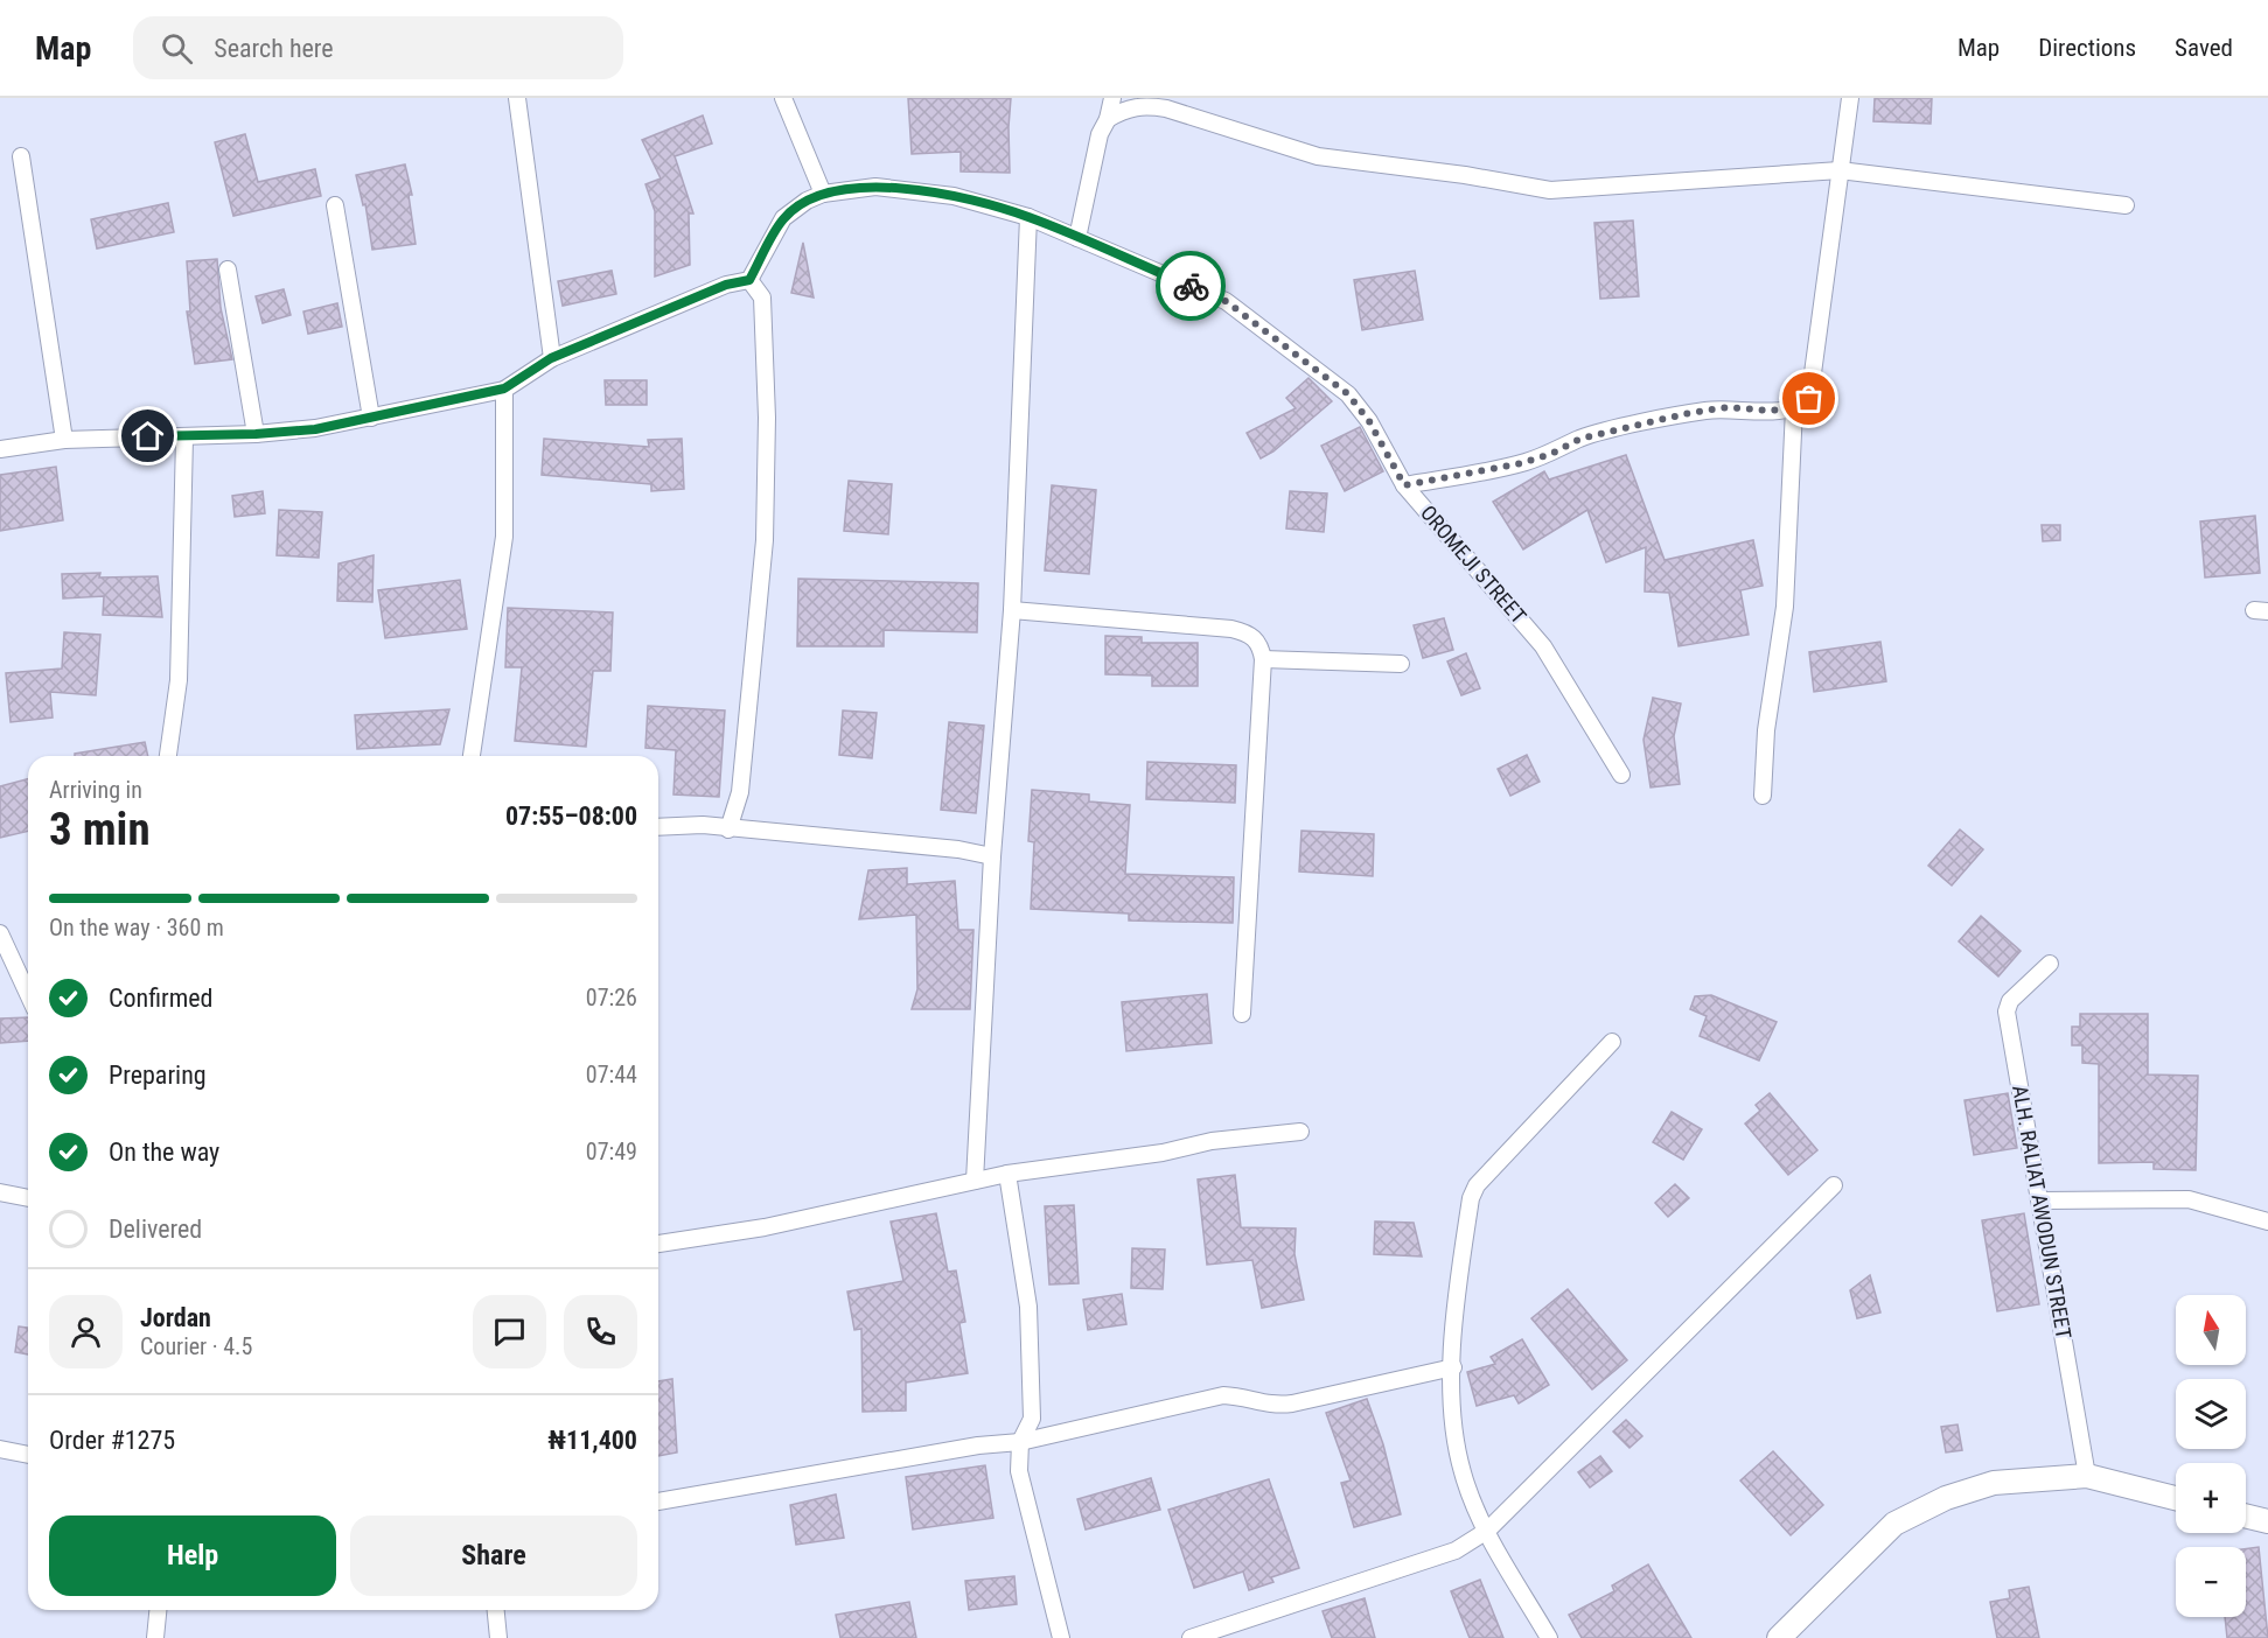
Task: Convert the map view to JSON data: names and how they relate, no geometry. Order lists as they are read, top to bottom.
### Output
{
  "streets": {
    "street": ["OROMEJI STREET", "ALH. RALIAT AWODUN STREET"]
  },
  "north": "top",
  "page": {
    "header": "Map",
    "search": "Search here",
    "nav": ["Map", "Directions", "Saved"],
    "heading": ["3 min", "Arriving in", "07:55–08:00"],
    "panel": [
      "Jordan",
      "Courier · 4.5",
      "Order #1275",
      "₦11,400"
    ],
    "bar": "On the way · 360 m",
    "list": [
      ["Confirmed", "07:26"],
      ["Preparing", "07:44"],
      ["On the way", "07:49"],
      "Delivered"
    ],
    "map_buttons": ["+", "−"],
    "buttons": ["Help", "Share"]
  }
}
